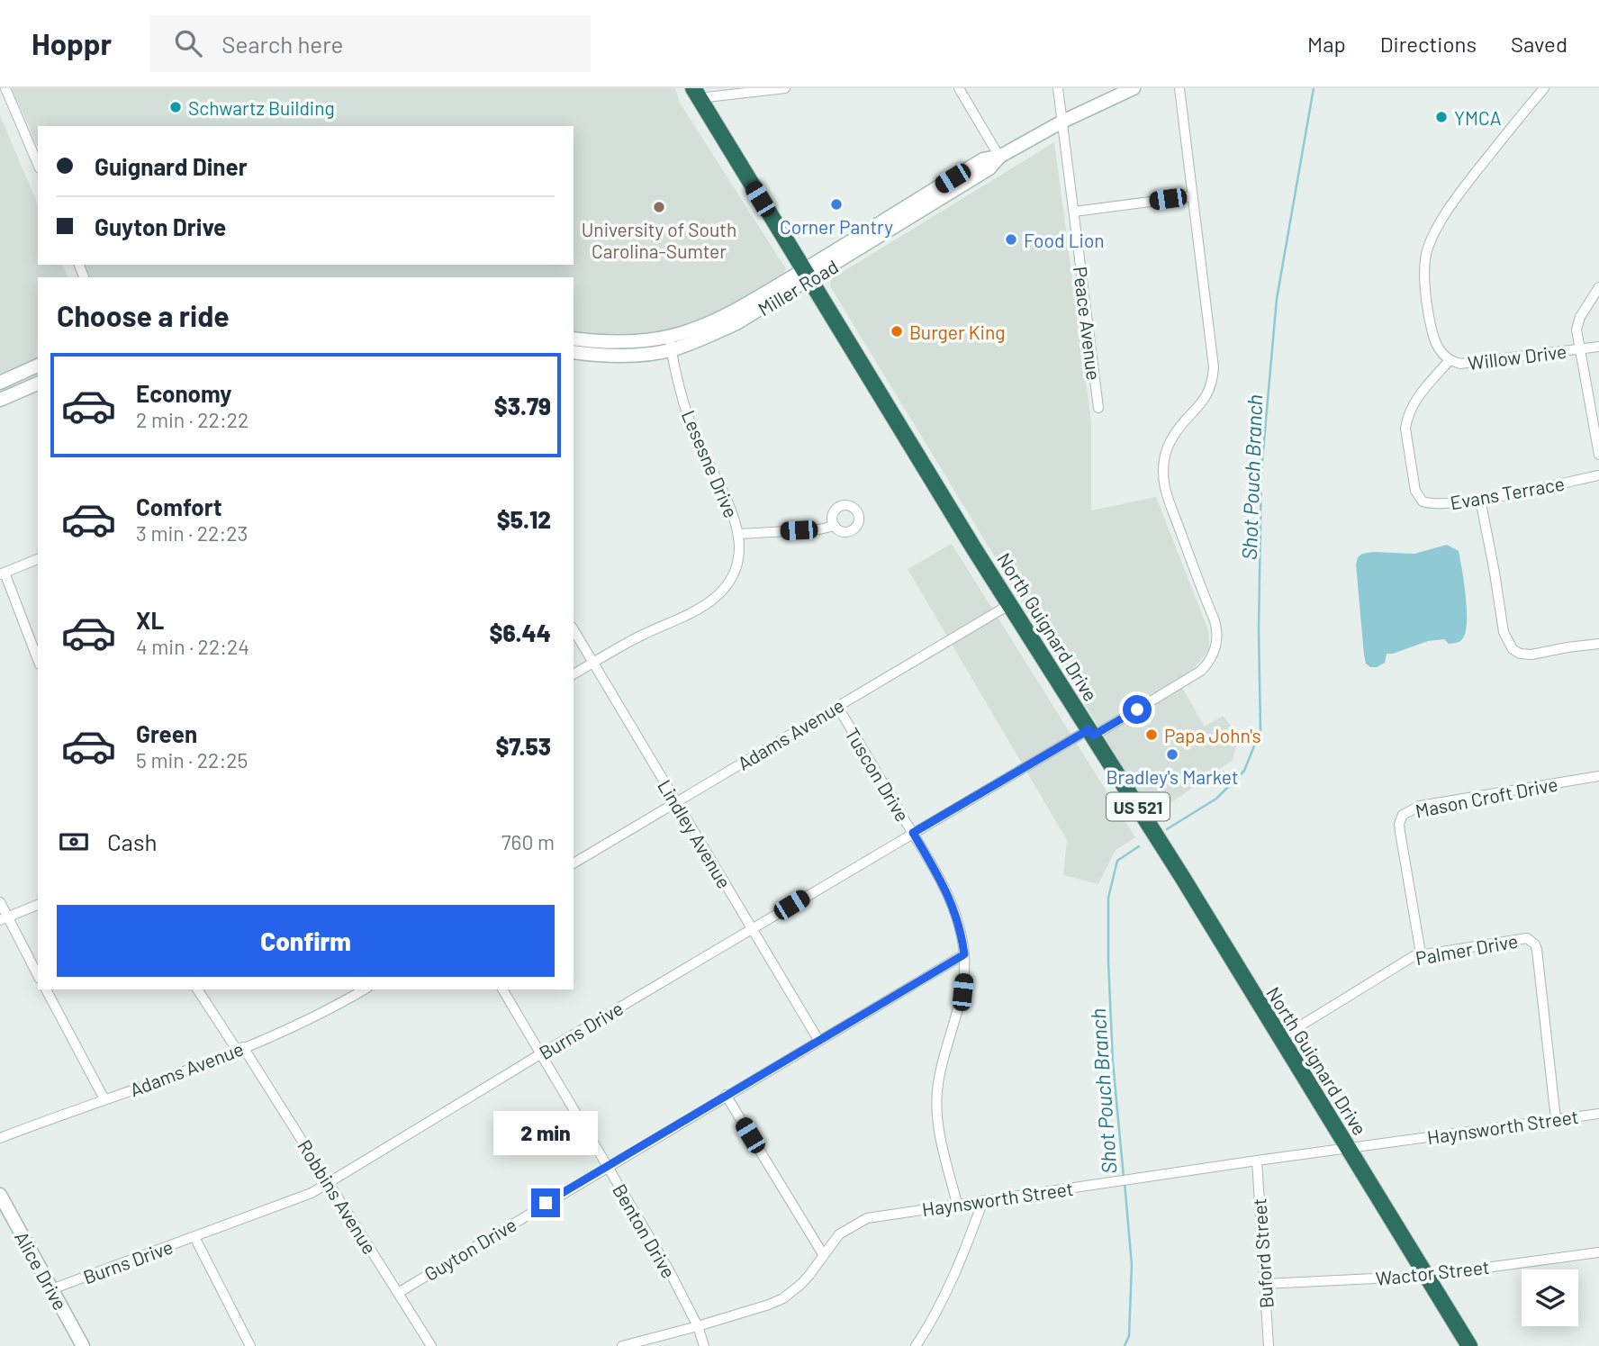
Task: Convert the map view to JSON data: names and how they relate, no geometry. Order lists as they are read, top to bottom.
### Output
{
  "streets": {
    "highway": ["North Guignard Drive", "US 521"],
    "street": [
      "Miller Road",
      "Peace Avenue",
      "Willow Drive",
      "Lesesne Drive",
      "Evans Terrace",
      "Adams Avenue",
      "Tuscon Drive",
      "Mason Croft Drive",
      "Lindley Avenue",
      "Palmer Drive",
      "Burns Drive",
      "Haynsworth Street",
      "Robbins Avenue",
      "Benton Drive",
      "Guyton Drive",
      "Buford Street",
      "Alice Drive",
      "Wactor Street"
    ]
  },
  "crossings": [
    ["Miller Road", "Peace Avenue"],
    ["Miller Road", "Lesesne Drive"],
    ["Miller Road", "North Guignard Drive"],
    ["Willow Drive", "Evans Terrace"],
    ["Lesesne Drive", "Lindley Avenue"],
    ["North Guignard Drive", "Adams Avenue"],
    ["North Guignard Drive", "Palmer Drive"],
    ["North Guignard Drive", "Burns Drive"],
    ["North Guignard Drive", "Haynsworth Street"],
    ["North Guignard Drive", "Wactor Street"],
    ["Adams Avenue", "Tuscon Drive"],
    ["Adams Avenue", "Lindley Avenue"],
    ["Adams Avenue", "Robbins Avenue"],
    ["Tuscon Drive", "Burns Drive"],
    ["Tuscon Drive", "Haynsworth Street"],
    ["Tuscon Drive", "Guyton Drive"],
    ["Mason Croft Drive", "Palmer Drive"],
    ["Lindley Avenue", "Burns Drive"],
    ["Lindley Avenue", "Guyton Drive"],
    ["Palmer Drive", "Haynsworth Street"],
    ["Burns Drive", "Robbins Avenue"],
    ["Burns Drive", "Benton Drive"],
    ["Burns Drive", "Alice Drive"],
    ["Haynsworth Street", "Benton Drive"],
    ["Haynsworth Street", "Buford Street"],
    ["Robbins Avenue", "Guyton Drive"],
    ["Benton Drive", "Guyton Drive"],
    ["Buford Street", "Wactor Street"]
  ],
  "water": ["Shot Pouch Branch"],
  "places": [
    "Schwartz Building",
    "YMCA",
    "Corner Pantry",
    "University of South Carolina-Sumter",
    "Food Lion",
    "Burger King",
    "Papa John's",
    "Bradley's Market"
  ],
  "page": {
    "header": "Hoppr",
    "search": "Search here",
    "nav": ["Map", "Directions", "Saved"],
    "banner": ["Guignard Diner", "Guyton Drive"],
    "heading": "Choose a ride",
    "list": [
      {
        "name": "Economy",
        "note": "2 min · 22:22",
        "value": "$3.79"
      },
      {
        "name": "Comfort",
        "note": "3 min · 22:23",
        "value": "$5.12"
      },
      {
        "name": "XL",
        "note": "4 min · 22:24",
        "value": "$6.44"
      },
      {
        "name": "Green",
        "note": "5 min · 22:25",
        "value": "$7.53"
      }
    ],
    "pay": ["Cash", "760 m"],
    "buttons": "Confirm",
    "bubble": "2 min"
  }
}
